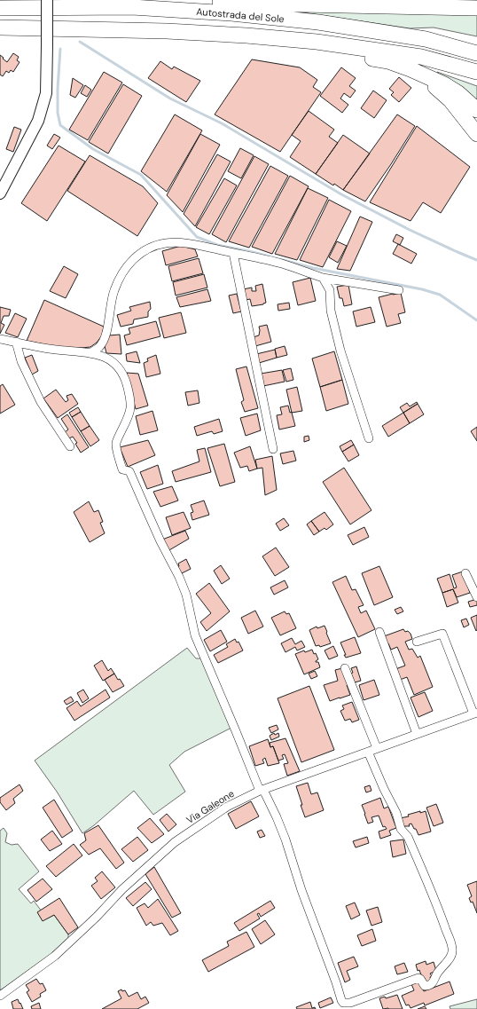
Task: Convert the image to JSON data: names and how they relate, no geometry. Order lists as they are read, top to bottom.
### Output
{
  "streets": {
    "highway": ["Autostrada del Sole"],
    "street": ["Via Galeone"]
  }
}
